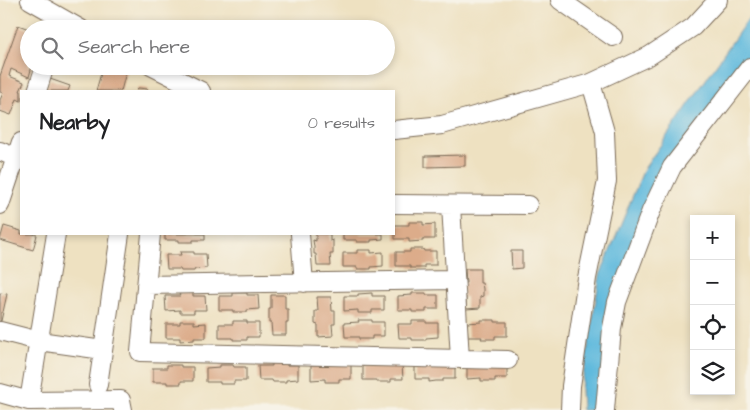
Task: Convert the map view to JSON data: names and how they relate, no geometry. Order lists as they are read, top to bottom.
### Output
{
  "page": {
    "search": "Search here",
    "heading": ["Nearby", "0 results"],
    "map_buttons": ["+", "−"]
  }
}
